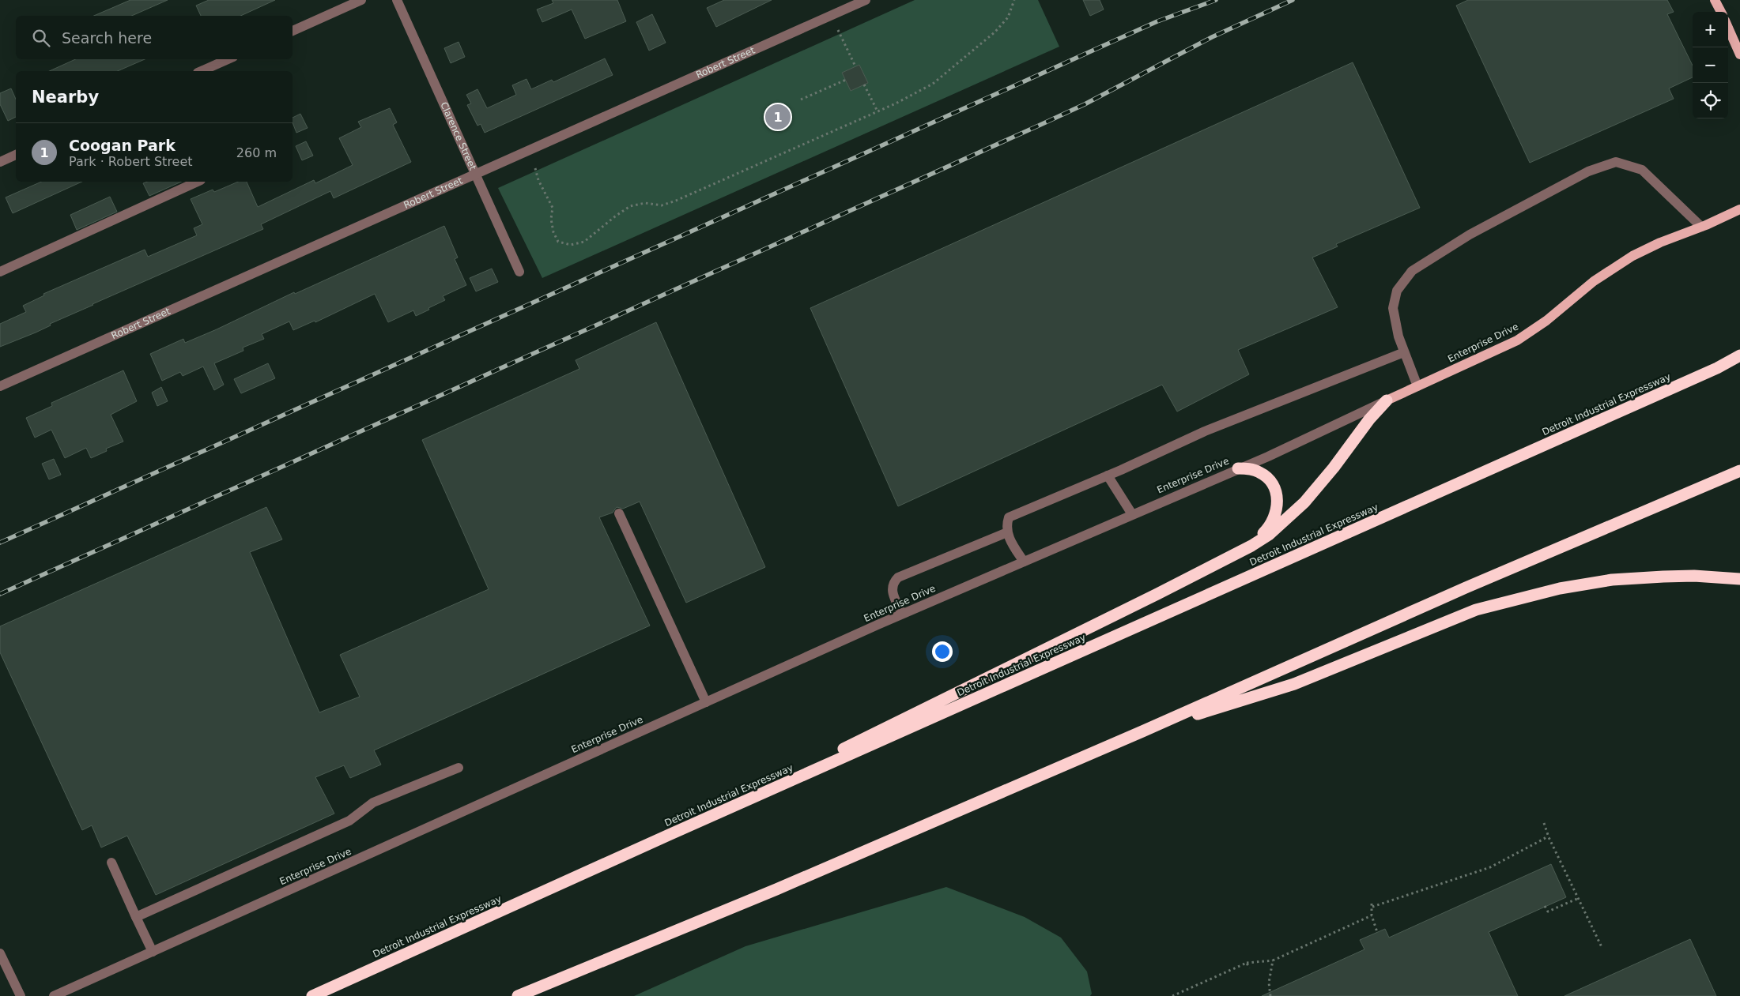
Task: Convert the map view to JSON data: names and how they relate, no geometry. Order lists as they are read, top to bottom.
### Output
{
  "streets": {
    "highway": ["Detroit Industrial Expressway"],
    "main road": ["Enterprise Drive"],
    "street": ["Robert Street", "Clarence Street"]
  },
  "crossings": [
    ["Robert Street", "Clarence Street"]
  ],
  "page": {
    "map_buttons": ["+", "−"],
    "search": "Search here",
    "heading": "Nearby",
    "pins": "1",
    "list": [
      {
        "mark": "1",
        "name": "Coogan Park",
        "note": "Park · Robert Street",
        "value": "260 m"
      }
    ]
  }
}
